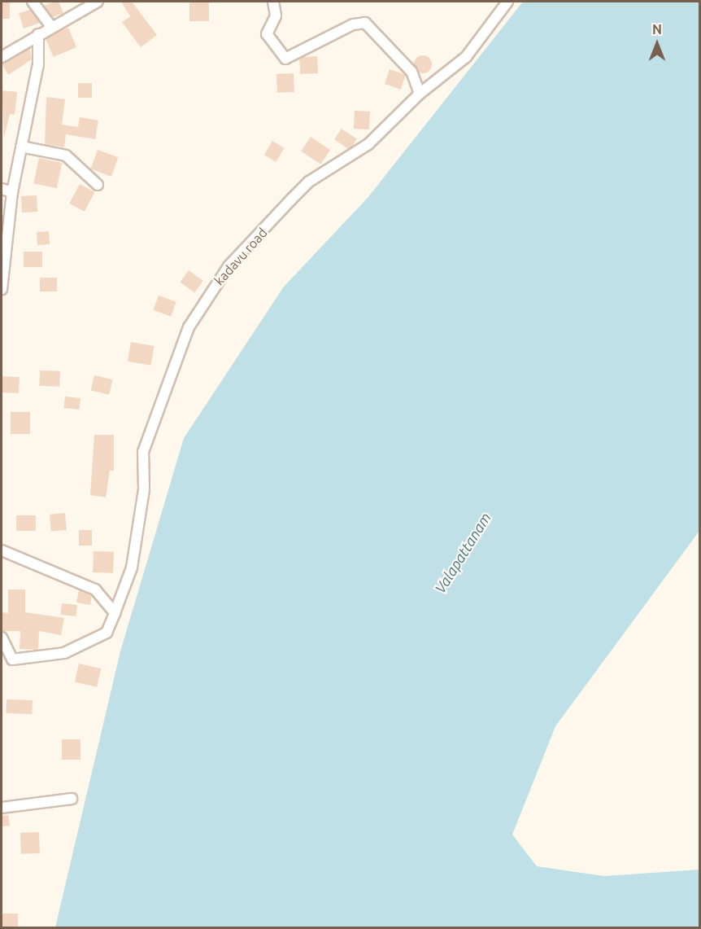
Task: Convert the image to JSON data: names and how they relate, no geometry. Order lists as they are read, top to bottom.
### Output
{
  "streets": {
    "street": ["kadavu road"]
  },
  "water": ["Valapattanam"],
  "north": "top"
}
